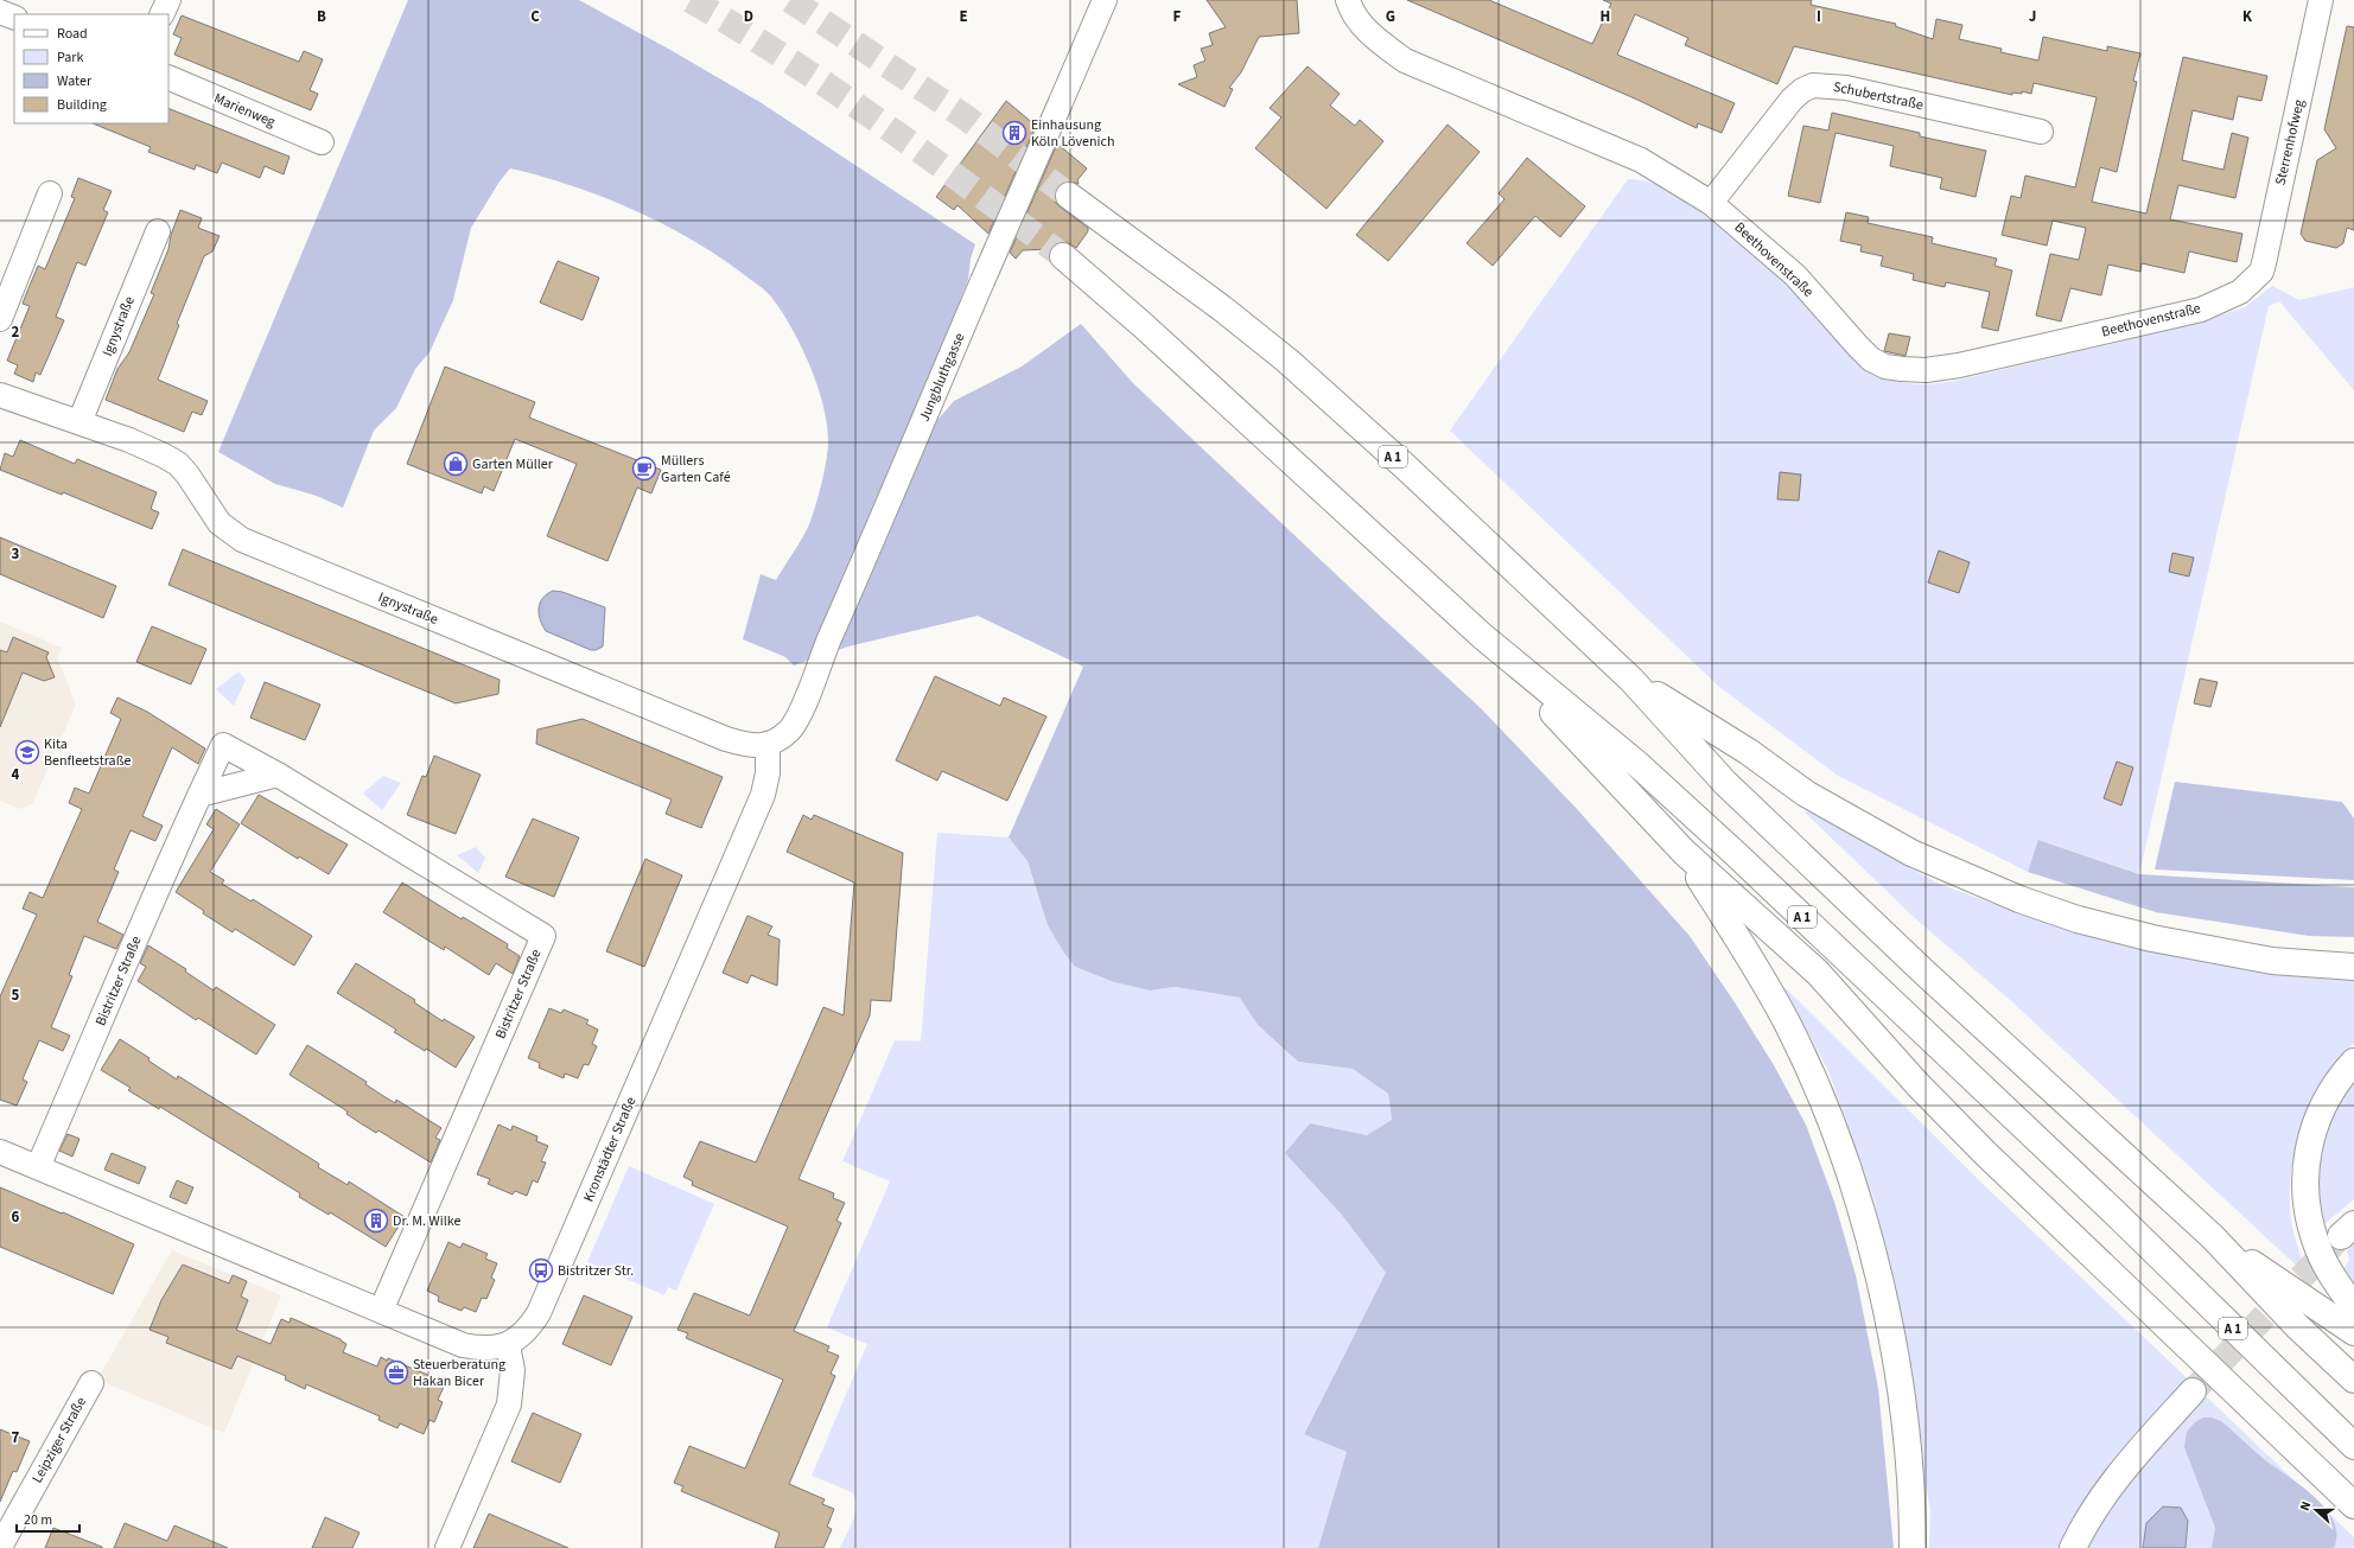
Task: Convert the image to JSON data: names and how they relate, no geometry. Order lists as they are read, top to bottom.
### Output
{
  "streets": {
    "highway": ["A 1"],
    "street": [
      "Schubertstraße",
      "Marienweg",
      "Sterrenhofweg",
      "Beethovenstraße",
      "Ignystraße",
      "Jungbluthgasse",
      "Bistritzer Straße",
      "Kronstädter Straße",
      "Leipziger Straße"
    ]
  },
  "crossings": [
    ["Schubertstraße", "Beethovenstraße"],
    ["Sterrenhofweg", "Beethovenstraße"],
    ["Ignystraße", "Jungbluthgasse"],
    ["Ignystraße", "Kronstädter Straße"],
    ["Jungbluthgasse", "Kronstädter Straße"]
  ],
  "places": {
    "building": ["Einhausung Köln Lövenich", "Dr. M. Wilke"],
    "shop": ["Garten Müller"],
    "cafe": ["Müllers Garten Café"],
    "school or university": ["Kita Benfleetstraße"],
    "bus stop": ["Bistritzer Str."],
    "office": ["Steuerberatung Hakan Bicer"]
  },
  "legend": [
    "Road",
    "Park",
    "Water",
    "Building"
  ],
  "scale_bar": "20 m",
  "north": "left",
  "grid": {
    "columns": [
      "B",
      "C",
      "D",
      "E",
      "F",
      "G",
      "H",
      "I",
      "J",
      "K"
    ],
    "rows": [
      "2",
      "3",
      "4",
      "5",
      "6",
      "7"
    ]
  }
}
